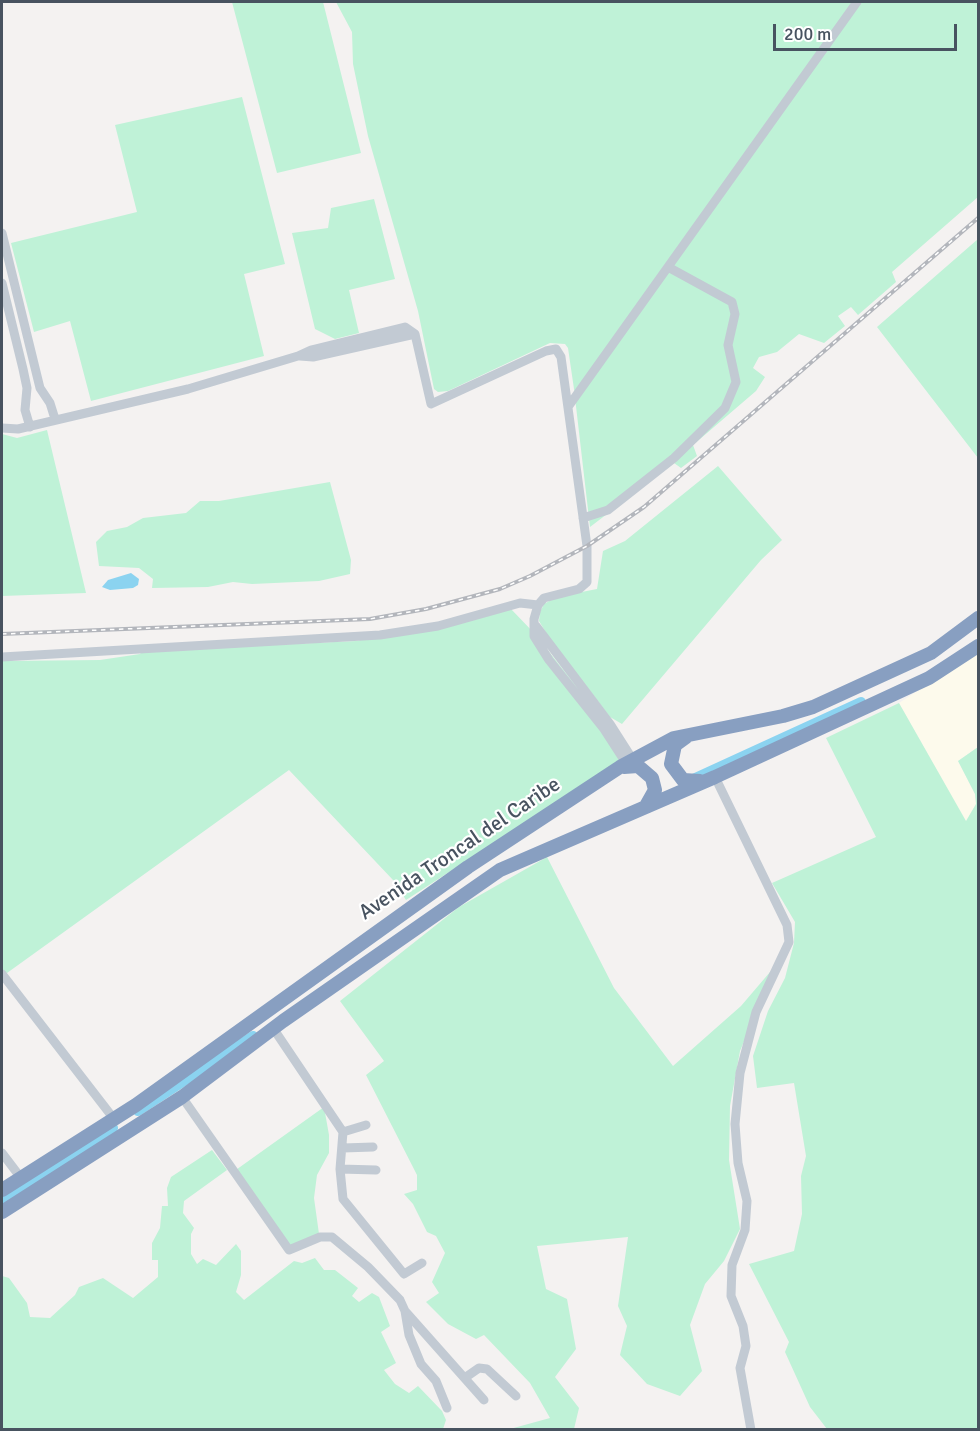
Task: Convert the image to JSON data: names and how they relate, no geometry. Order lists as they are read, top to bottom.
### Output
{
  "streets": {
    "highway": ["Avenida Troncal del Caribe"]
  },
  "scale_bar": "200 m"
}
